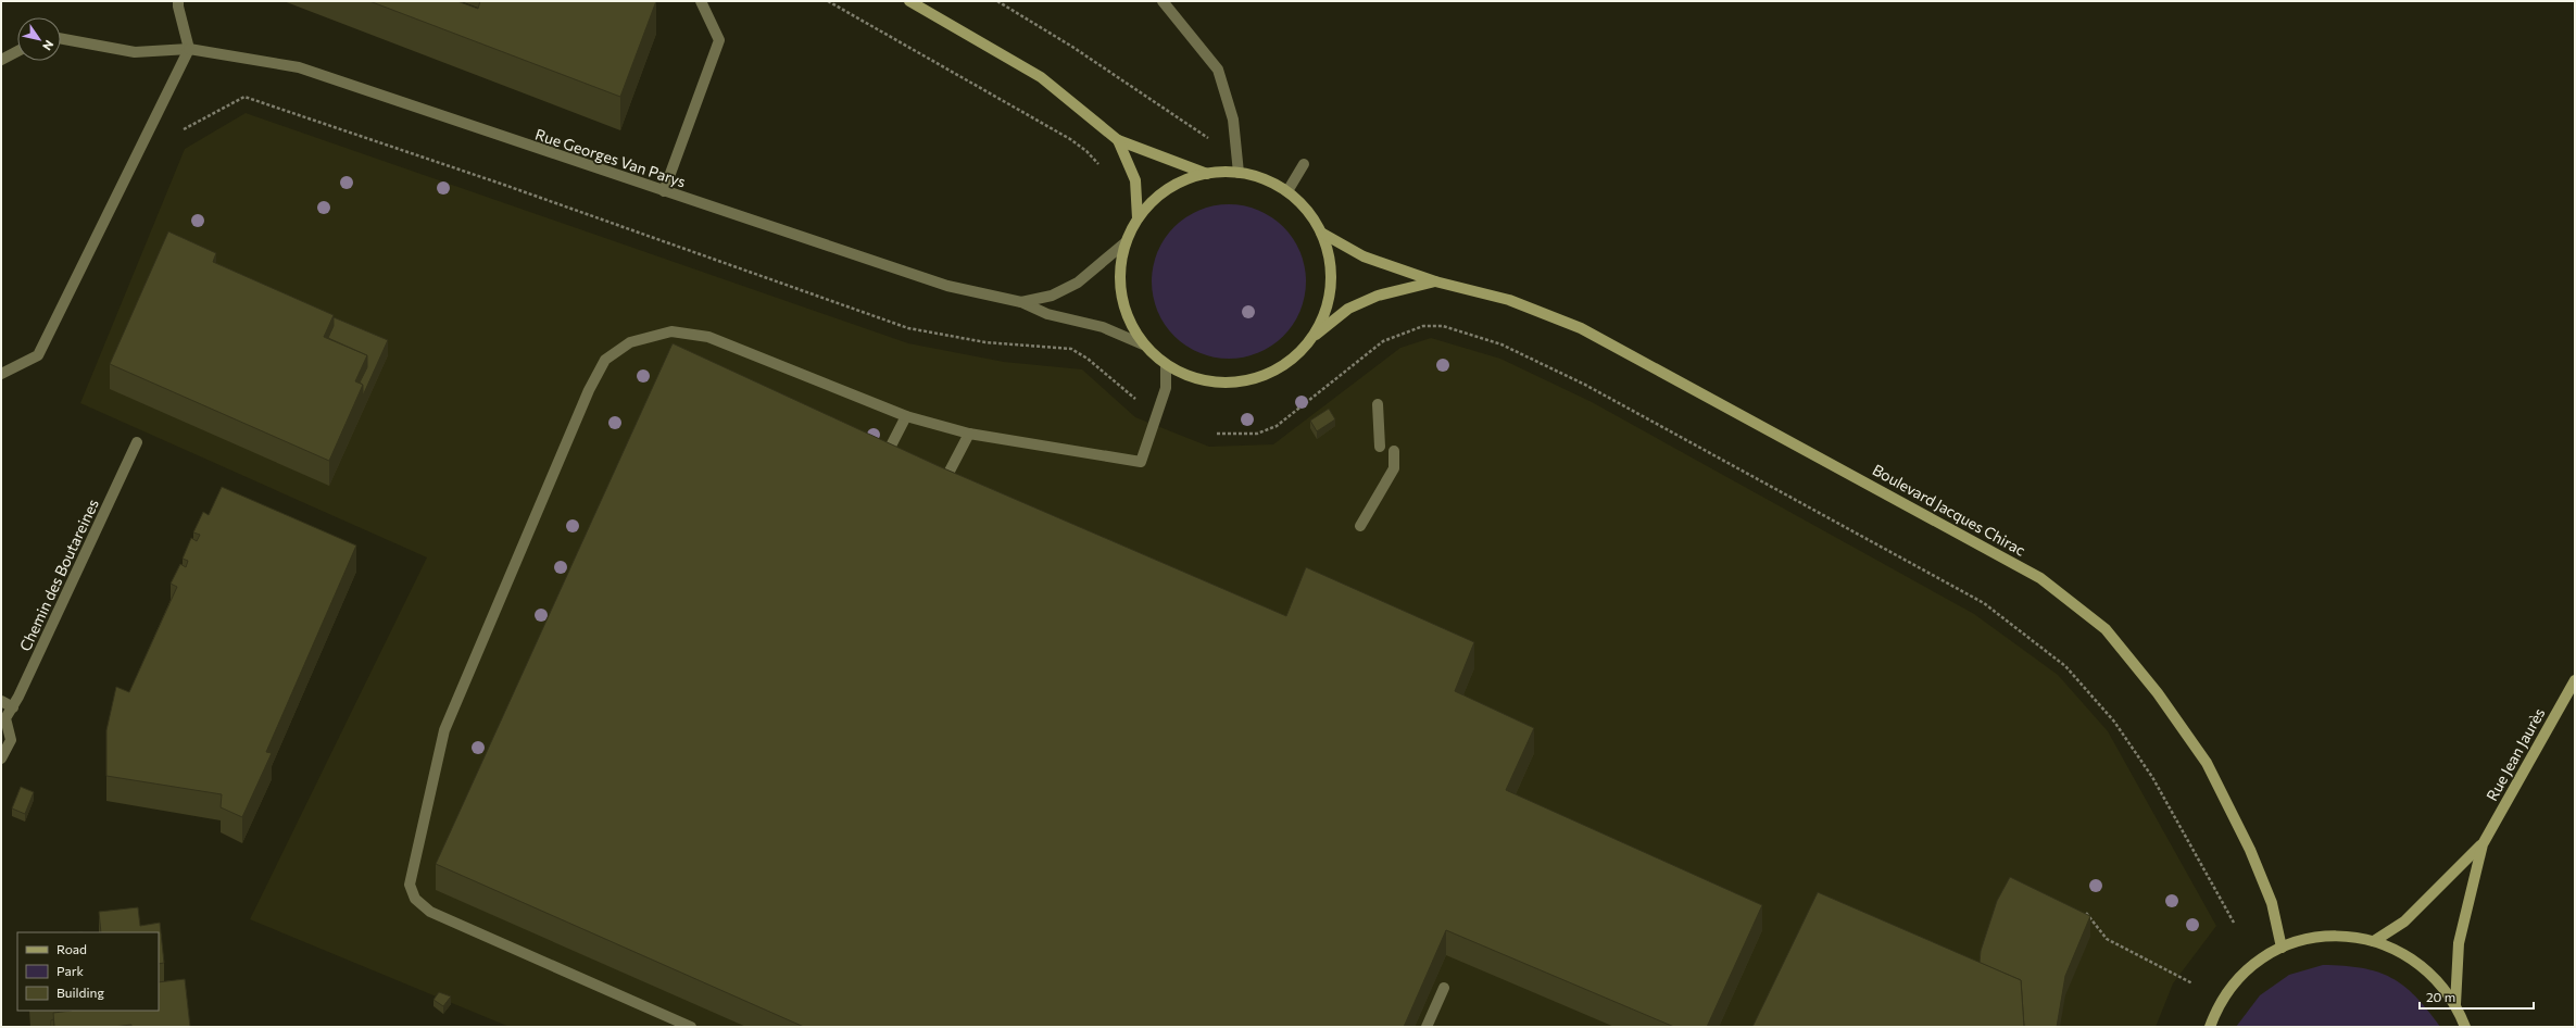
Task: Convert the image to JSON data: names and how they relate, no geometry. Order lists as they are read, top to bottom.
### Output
{
  "streets": {
    "main road": ["Boulevard Jacques Chirac", "Rue Jean Jaurès"],
    "street": ["Rue Georges Van Parys", "Chemin des Boutareines"]
  },
  "crossings": [
    ["Rue Georges Van Parys", "Boulevard Jacques Chirac"],
    ["Boulevard Jacques Chirac", "Rue Jean Jaurès"]
  ],
  "legend": ["Road", "Park", "Building"],
  "scale_bar": "20 m",
  "north": "bottom right"
}
